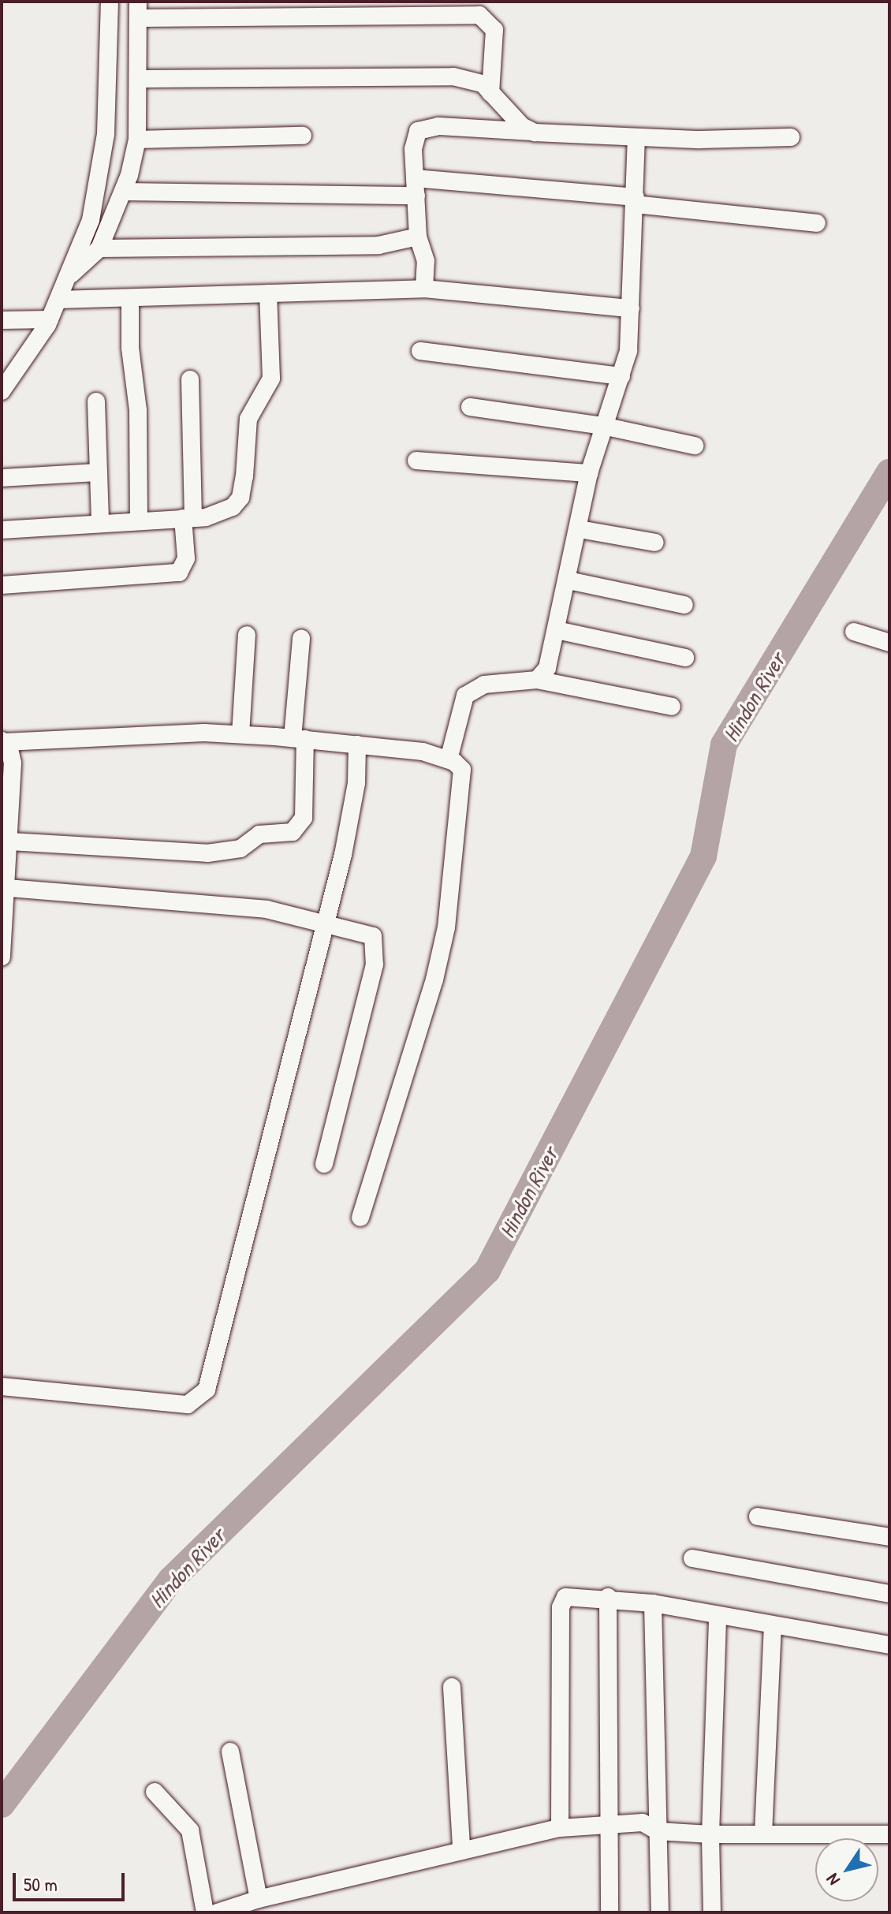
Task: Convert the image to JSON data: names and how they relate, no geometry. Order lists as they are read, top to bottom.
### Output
{
  "water": ["Hindon River"],
  "scale_bar": "50 m",
  "north": "bottom left"
}
